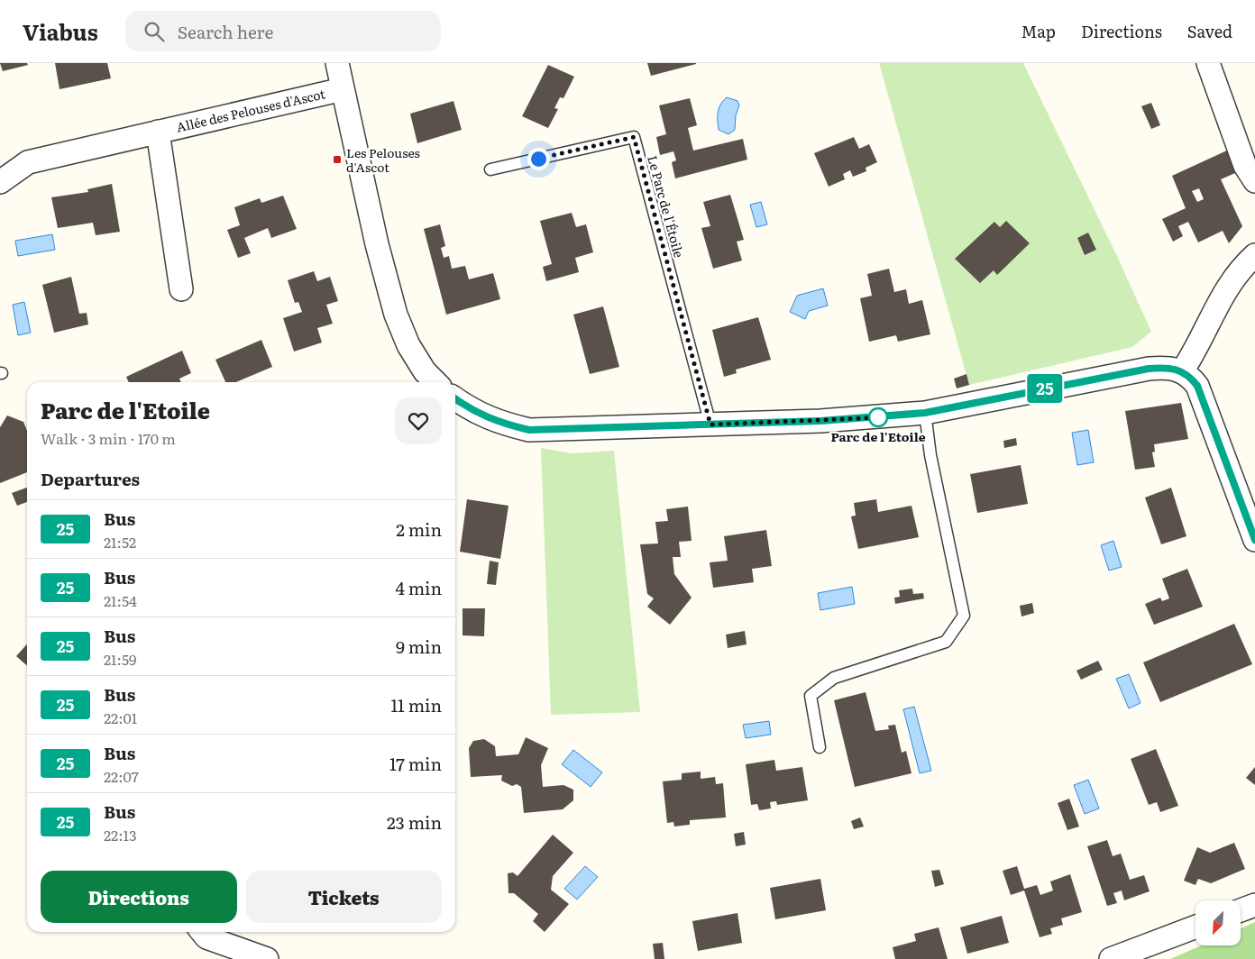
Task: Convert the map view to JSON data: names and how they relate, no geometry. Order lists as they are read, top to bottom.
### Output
{
  "streets": {
    "street": ["Allée des Pelouses d'Ascot"],
    "lane": ["Le Parc de l'Étoile"]
  },
  "places": {
    "transit": ["Les Pelouses d'Ascot"],
    "other": ["Parc de l'Etoile"]
  },
  "lines": ["bus line 25"],
  "north": "bottom left",
  "page": {
    "header": "Viabus",
    "search": "Search here",
    "nav": ["Map", "Directions", "Saved"],
    "on_map": "25",
    "heading": [
      ["Parc de l'Etoile", "Walk · 3 min · 170 m"],
      "Departures"
    ],
    "list": [
      {
        "mark": "25",
        "name": "Bus",
        "note": "21:52",
        "value": "2 min"
      },
      {
        "mark": "25",
        "name": "Bus",
        "note": "21:54",
        "value": "4 min"
      },
      {
        "mark": "25",
        "name": "Bus",
        "note": "21:59",
        "value": "9 min"
      },
      {
        "mark": "25",
        "name": "Bus",
        "note": "22:01",
        "value": "11 min"
      },
      {
        "mark": "25",
        "name": "Bus",
        "note": "22:07",
        "value": "17 min"
      },
      {
        "mark": "25",
        "name": "Bus",
        "note": "22:13",
        "value": "23 min"
      }
    ],
    "buttons": ["Directions", "Tickets"]
  }
}
